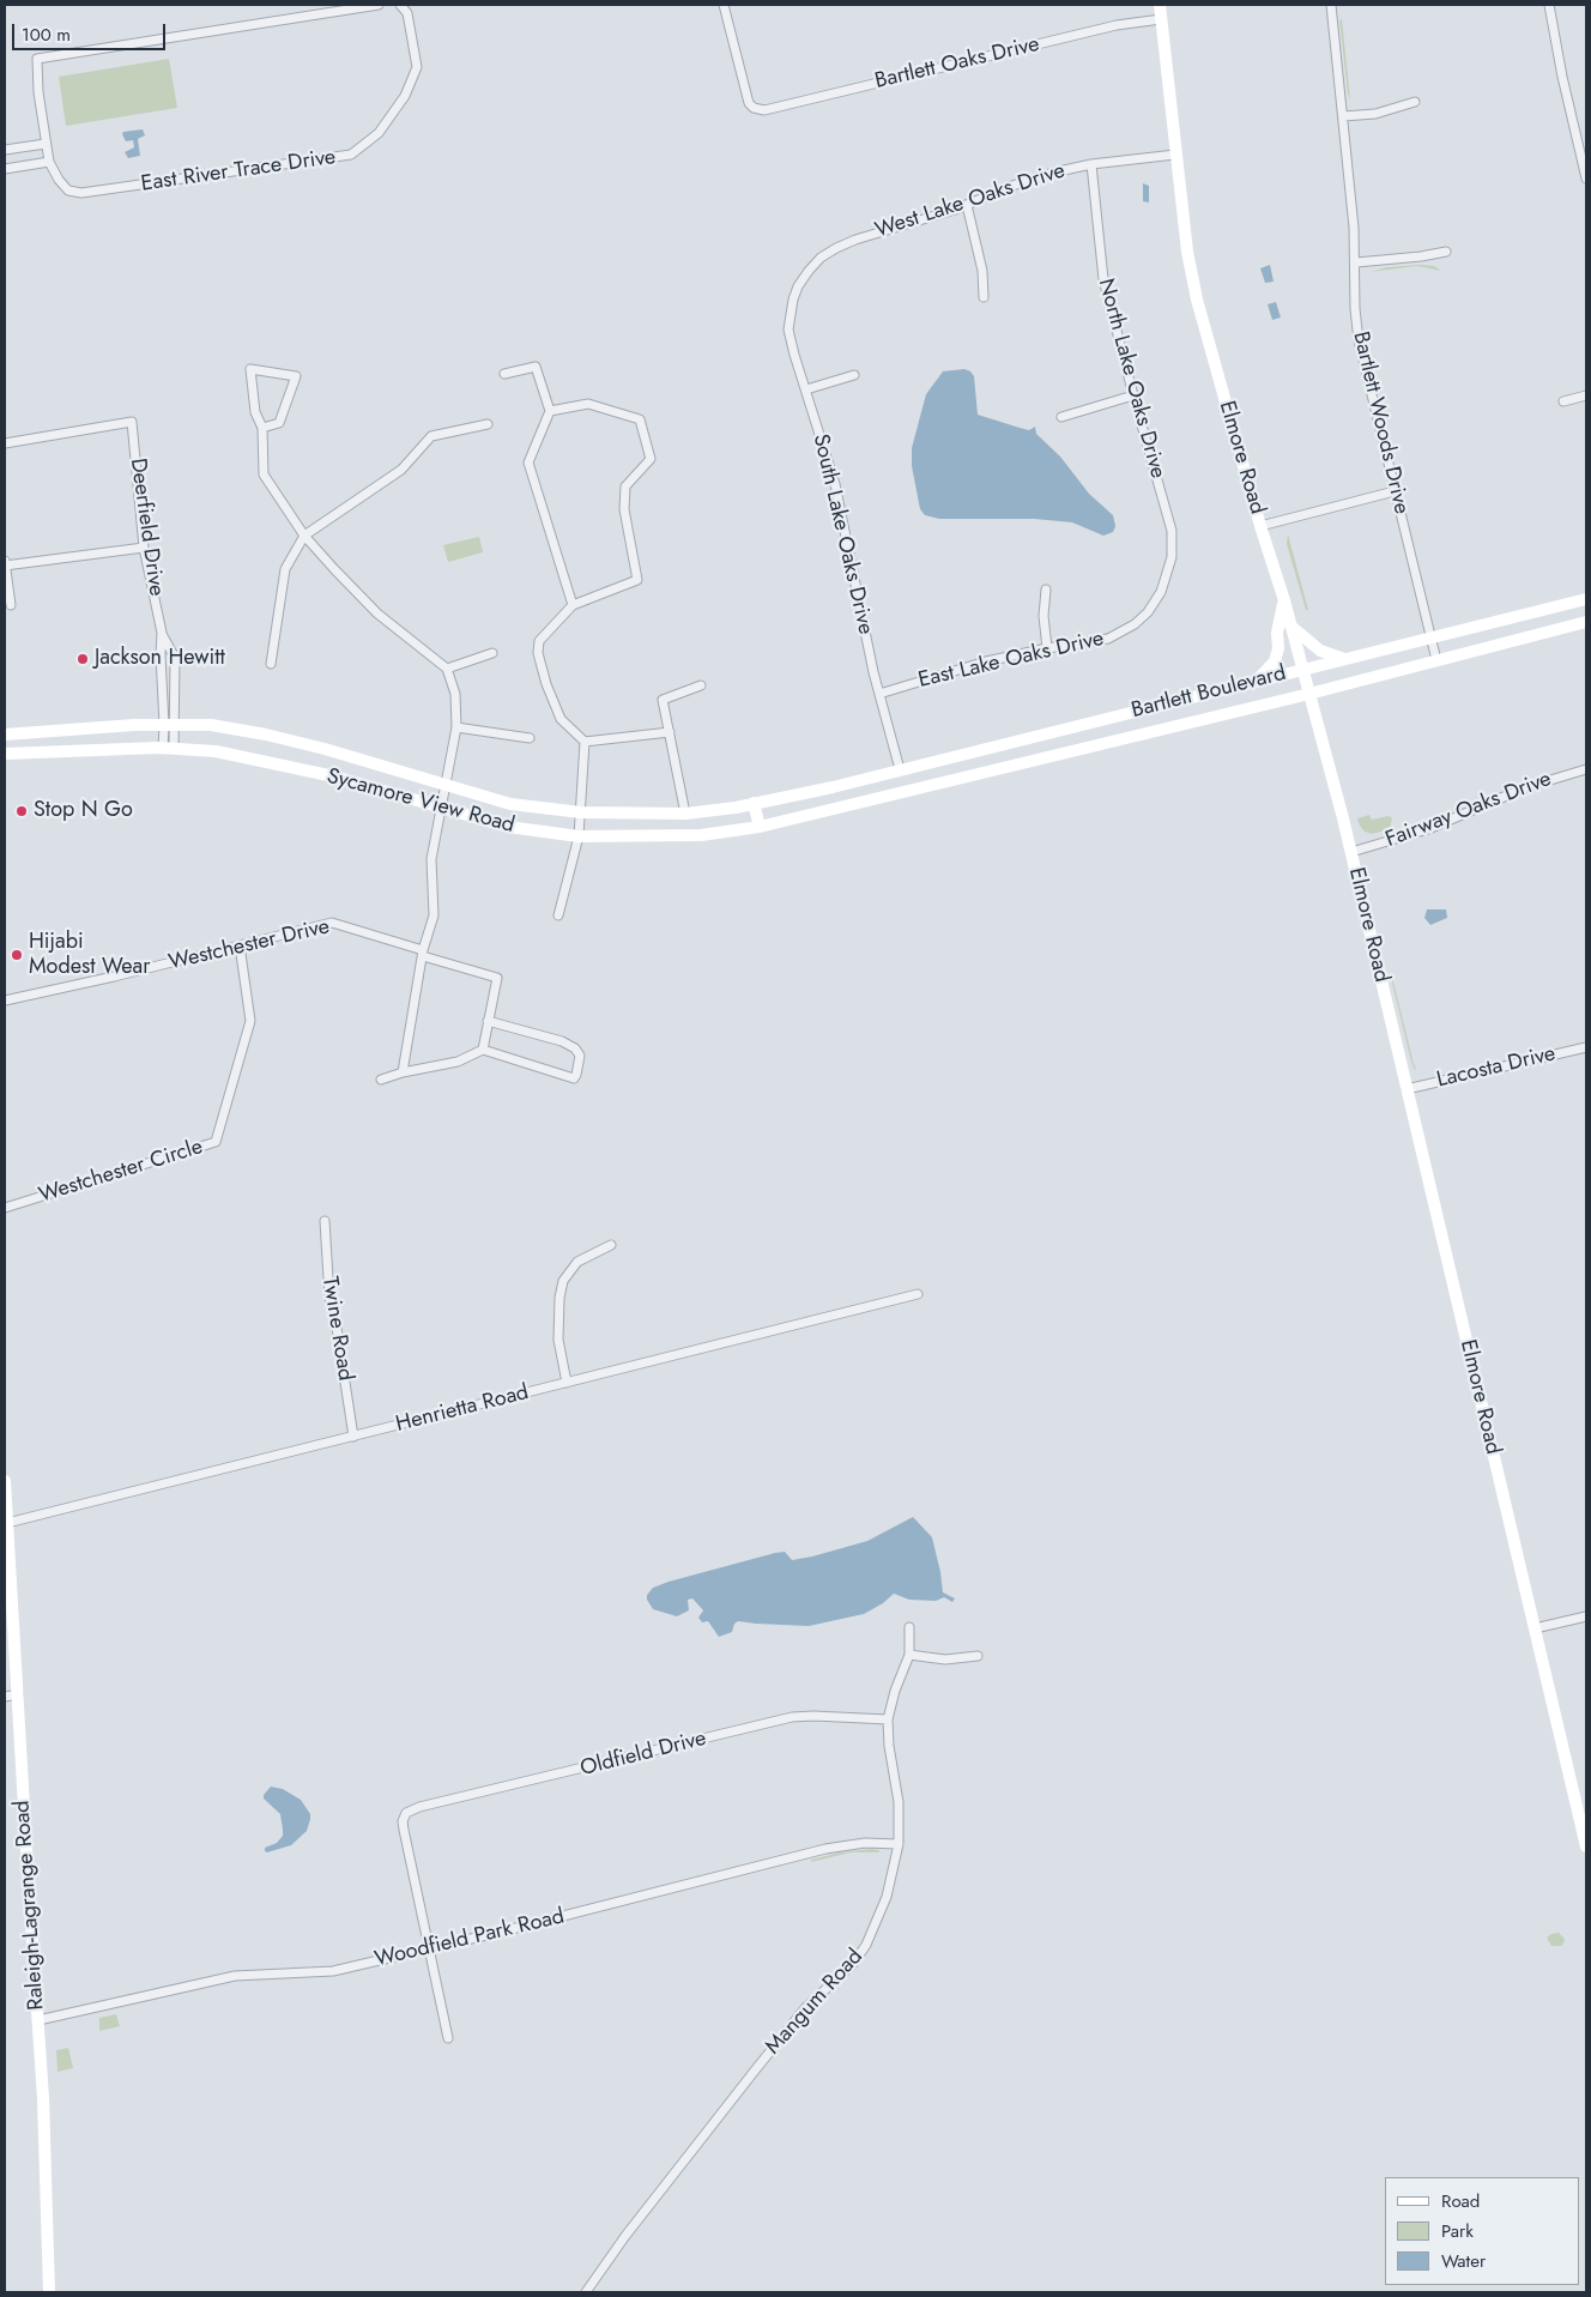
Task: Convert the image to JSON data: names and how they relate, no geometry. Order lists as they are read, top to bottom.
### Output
{
  "streets": {
    "main road": [
      "Elmore Road",
      "Bartlett Boulevard",
      "Sycamore View Road",
      "Raleigh-Lagrange Road"
    ],
    "street": [
      "Bartlett Oaks Drive",
      "East River Trace Drive",
      "West Lake Oaks Drive",
      "North Lake Oaks Drive",
      "Bartlett Woods Drive",
      "Deerfield Drive",
      "South Lake Oaks Drive",
      "East Lake Oaks Drive",
      "Fairway Oaks Drive",
      "Westchester Drive",
      "Lacosta Drive",
      "Westchester Circle",
      "Twine Road",
      "Henrietta Road",
      "Oldfield Drive",
      "Woodfield Park Road",
      "Mangum Road"
    ]
  },
  "crossings": [
    ["Bartlett Oaks Drive", "Elmore Road"],
    ["West Lake Oaks Drive", "North Lake Oaks Drive"],
    ["West Lake Oaks Drive", "Elmore Road"],
    ["West Lake Oaks Drive", "South Lake Oaks Drive"],
    ["North Lake Oaks Drive", "East Lake Oaks Drive"],
    ["Bartlett Woods Drive", "Bartlett Boulevard"],
    ["Elmore Road", "Bartlett Boulevard"],
    ["Elmore Road", "Fairway Oaks Drive"],
    ["Elmore Road", "Lacosta Drive"],
    ["Deerfield Drive", "Sycamore View Road"],
    ["South Lake Oaks Drive", "East Lake Oaks Drive"],
    ["South Lake Oaks Drive", "Bartlett Boulevard"],
    ["Bartlett Boulevard", "Sycamore View Road"],
    ["Westchester Drive", "Westchester Circle"],
    ["Twine Road", "Henrietta Road"],
    ["Henrietta Road", "Raleigh-Lagrange Road"],
    ["Oldfield Drive", "Woodfield Park Road"],
    ["Oldfield Drive", "Mangum Road"],
    ["Raleigh-Lagrange Road", "Woodfield Park Road"],
    ["Woodfield Park Road", "Mangum Road"]
  ],
  "places": ["Jackson Hewitt", "Stop N Go", "Hijabi Modest Wear"],
  "legend": ["Road", "Park", "Water"],
  "scale_bar": "100 m"
}
